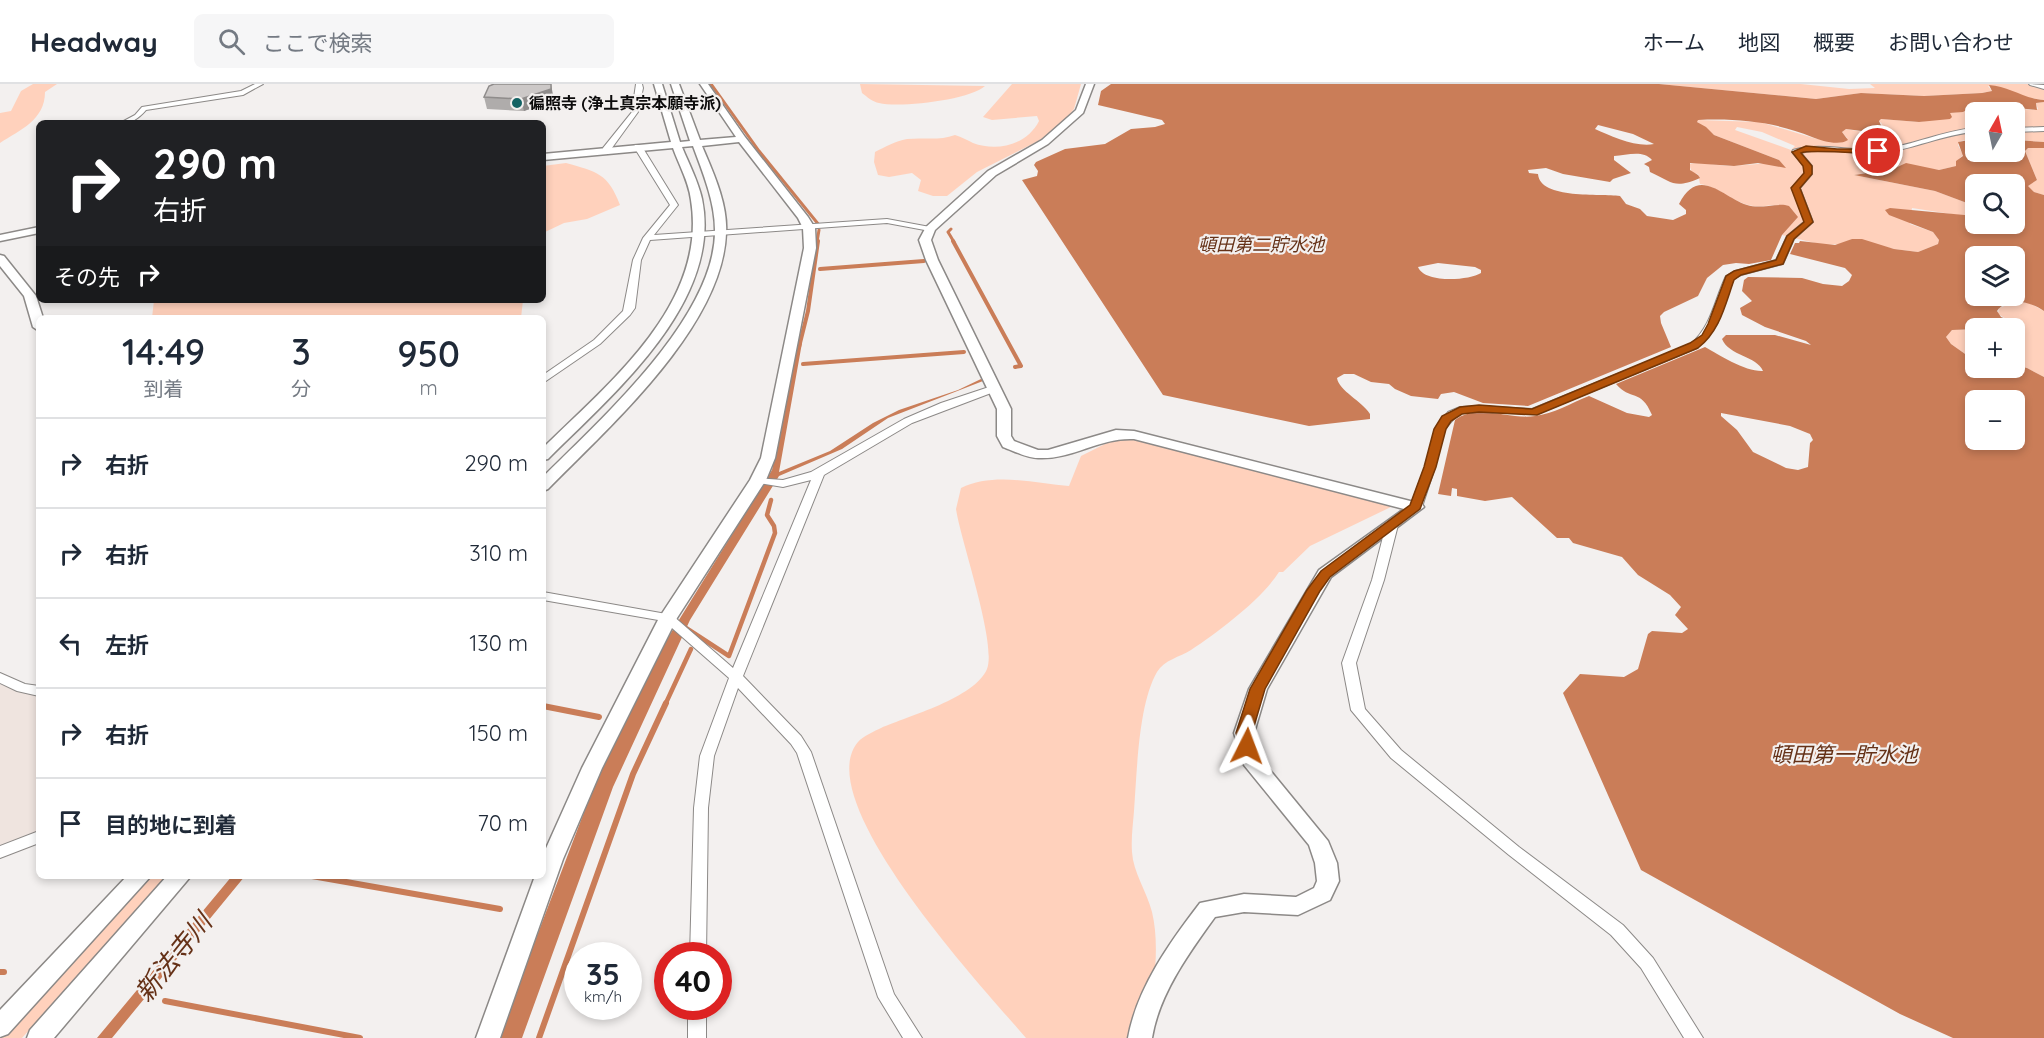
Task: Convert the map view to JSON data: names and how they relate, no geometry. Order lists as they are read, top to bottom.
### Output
{
  "water": ["頓田第二貯水池", "頓田第一貯水池", "新法寺川"],
  "places": ["徧照寺 (浄土真宗本願寺派)"],
  "north": "top",
  "page": {
    "header": "Headway",
    "search": "ここで検索",
    "nav": [
      "ホーム",
      "地図",
      "概要",
      "お問い合わせ"
    ],
    "map_buttons": ["+", "−"],
    "turn": ["290 m", "右折"],
    "then": "その先",
    "eta": [
      "14:49",
      "到着",
      "3",
      "分",
      "950",
      "m"
    ],
    "list": [
      {
        "name": "右折",
        "value": "290 m"
      },
      {
        "name": "右折",
        "value": "310 m"
      },
      {
        "name": "左折",
        "value": "130 m"
      },
      {
        "name": "右折",
        "value": "150 m"
      },
      {
        "name": "目的地に到着",
        "value": "70 m"
      }
    ],
    "speed": "35 km/h",
    "limit": "40"
  }
}
